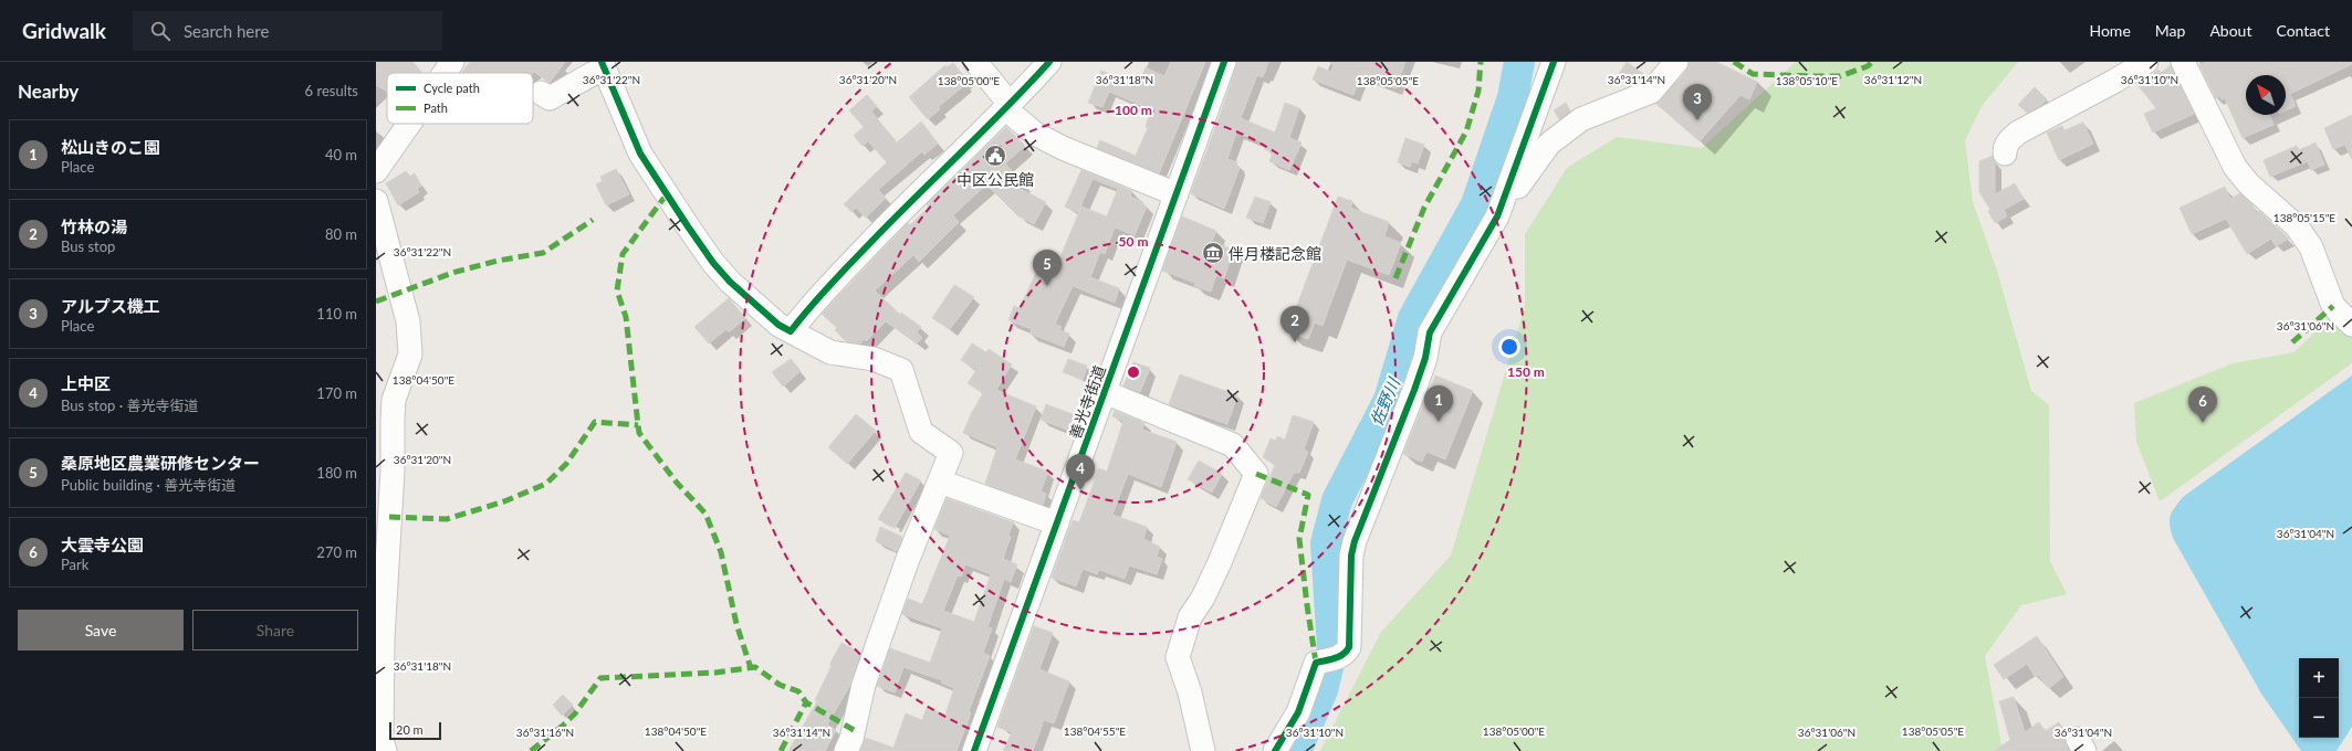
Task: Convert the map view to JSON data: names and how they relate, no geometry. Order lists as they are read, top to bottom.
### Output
{
  "streets": {
    "street": ["善光寺街道"]
  },
  "water": ["佐野川"],
  "places": {
    "public building": ["中区公民館"],
    "museum": ["伴月楼記念館"]
  },
  "legend": ["Cycle path", "Path"],
  "scale_bar": "20 m",
  "north": "top left",
  "page": {
    "header": "Gridwalk",
    "search": "Search here",
    "nav": [
      "Home",
      "Map",
      "About",
      "Contact"
    ],
    "heading": ["Nearby", "6 results"],
    "pins": [
      "3",
      "5",
      "2",
      "1",
      "6",
      "4"
    ],
    "list": [
      {
        "mark": "1",
        "name": "松山きのこ園",
        "note": "Place",
        "value": "40 m"
      },
      {
        "mark": "2",
        "name": "竹林の湯",
        "note": "Bus stop",
        "value": "80 m"
      },
      {
        "mark": "3",
        "name": "アルプス機工",
        "note": "Place",
        "value": "110 m"
      },
      {
        "mark": "4",
        "name": "上中区",
        "note": "Bus stop · 善光寺街道",
        "value": "170 m"
      },
      {
        "mark": "5",
        "name": "桑原地区農業研修センター",
        "note": "Public building · 善光寺街道",
        "value": "180 m"
      },
      {
        "mark": "6",
        "name": "大雲寺公園",
        "note": "Park",
        "value": "270 m"
      }
    ],
    "buttons": ["Save", "Share"],
    "map_buttons": ["+", "−"],
    "scale": "20 m"
  },
  "coordinates": [
    "36°31'22\"N",
    "36°31'20\"N",
    "36°31'18\"N",
    "36°31'14\"N",
    "36°31'12\"N",
    "36°31'10\"N",
    "138°05'00\"E",
    "138°05'05\"E",
    "138°05'10\"E",
    "138°05'15\"E",
    "36°31'06\"N",
    "138°04'50\"E",
    "36°31'04\"N",
    "138°04'55\"E",
    "36°31'16\"N"
  ],
  "rings": ["100 m", "50 m", "150 m"]
}
